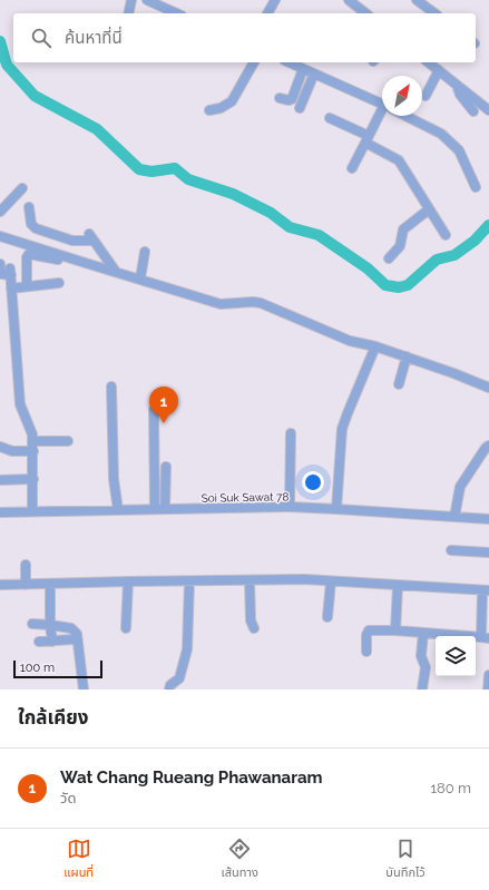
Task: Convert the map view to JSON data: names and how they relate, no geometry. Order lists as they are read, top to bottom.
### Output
{
  "streets": {
    "street": ["Soi Suk Sawat 78"]
  },
  "scale_bar": "100 m",
  "north": "top right",
  "page": {
    "search": "ค้นหาที่นี่",
    "pins": "1",
    "scale": "100 m",
    "heading": "ใกล้เคียง",
    "list": [
      {
        "mark": "1",
        "name": "Wat Chang Rueang Phawanaram",
        "note": "วัด",
        "value": "180 m"
      }
    ],
    "nav": ["แผนที่", "เส้นทาง", "บันทึกไว้"]
  }
}
